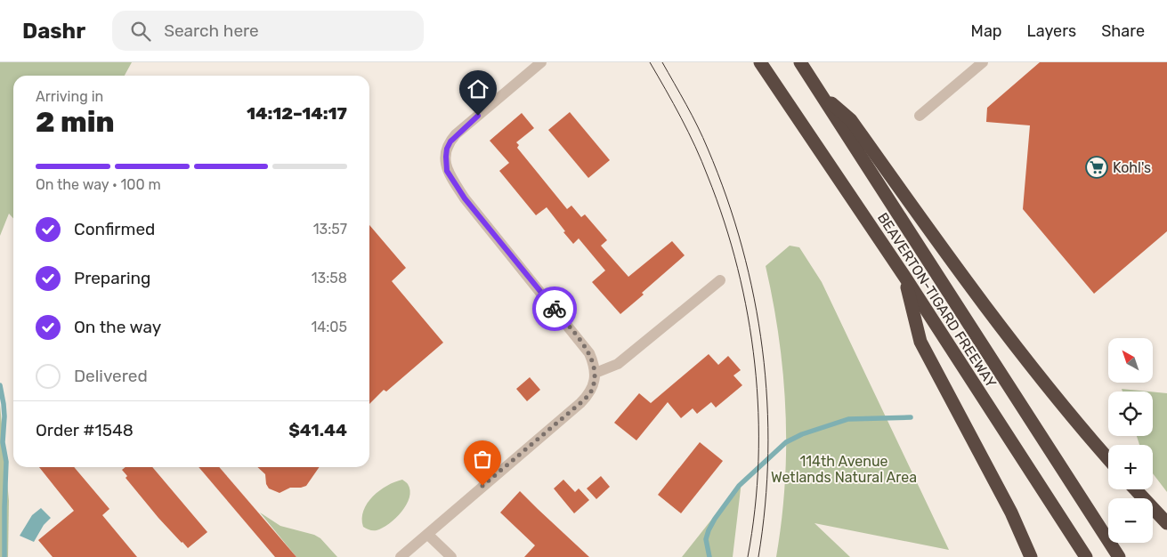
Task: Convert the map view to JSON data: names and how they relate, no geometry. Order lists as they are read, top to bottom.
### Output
{
  "streets": {
    "highway": ["BEAVERTON-TIGARD FREEWAY"]
  },
  "parks": ["114th Avenue Wetlands Natural Area"],
  "places": {
    "supermarket": ["Kohl's"]
  },
  "north": "top left",
  "page": {
    "header": "Dashr",
    "search": "Search here",
    "nav": ["Map", "Layers", "Share"],
    "heading": ["2 min", "Arriving in", "14:12–14:17"],
    "panel": ["Order #1548", "$41.44"],
    "bar": "On the way · 100 m",
    "list": [
      ["Confirmed", "13:57"],
      ["Preparing", "13:58"],
      ["On the way", "14:05"],
      "Delivered"
    ],
    "map_buttons": ["+", "−"]
  }
}
